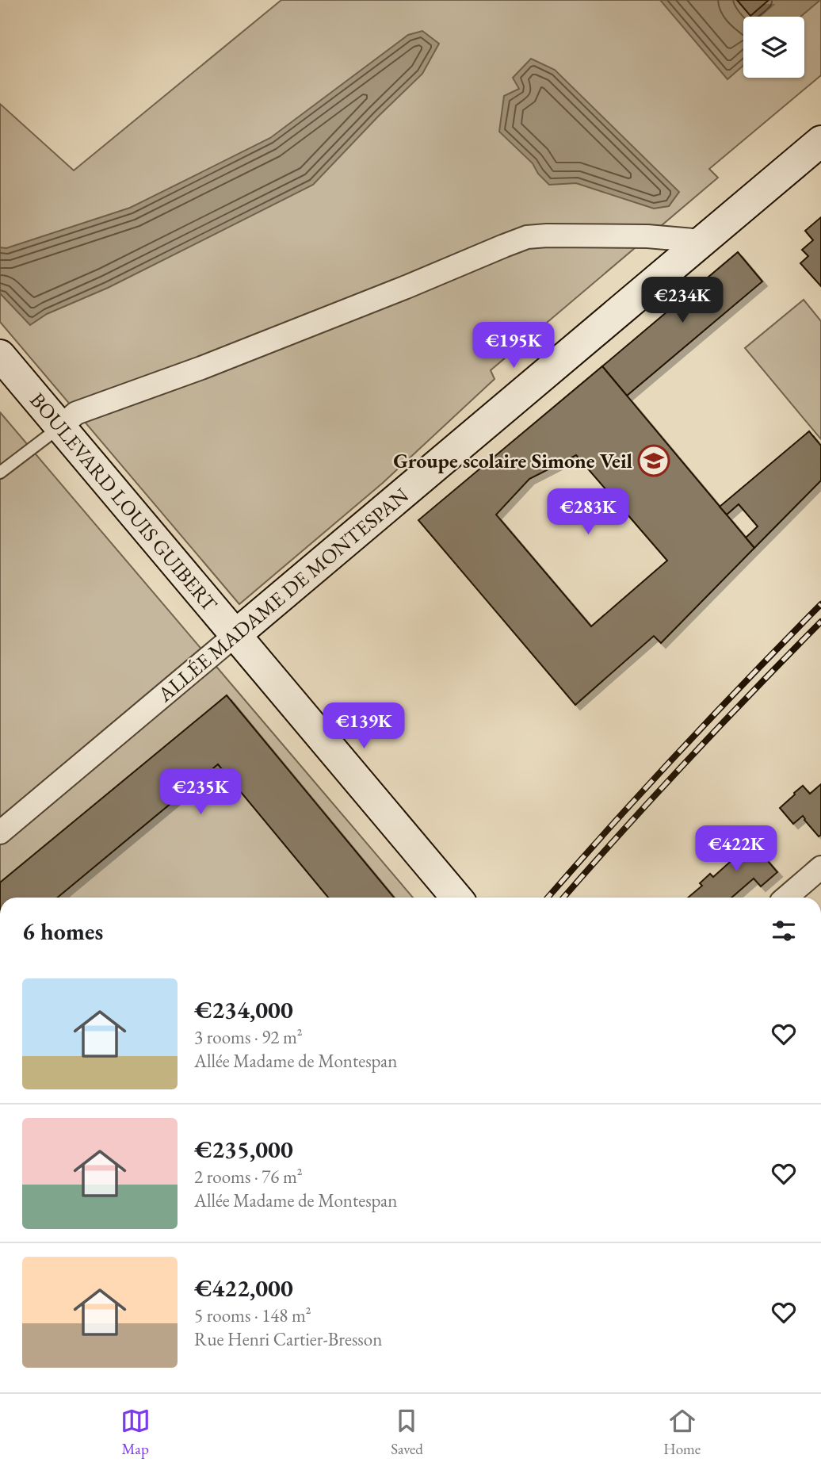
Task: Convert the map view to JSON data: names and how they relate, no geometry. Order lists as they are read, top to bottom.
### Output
{
  "streets": {
    "street": ["BOULEVARD LOUIS GUIBERT", "ALLÉE MADAME DE MONTESPAN"]
  },
  "crossings": [
    ["BOULEVARD LOUIS GUIBERT", "ALLÉE MADAME DE MONTESPAN"]
  ],
  "places": {
    "school or university": ["Groupe scolaire Simone Veil"]
  },
  "page": {
    "price": [
      "€234K",
      "€195K",
      "€283K",
      "€139K",
      "€235K",
      "€422K"
    ],
    "heading": "6 homes",
    "list": [
      {
        "name": "€234,000",
        "note": "3 rooms · 92 m² · Allée Madame de Montespan"
      },
      {
        "name": "€235,000",
        "note": "2 rooms · 76 m² · Allée Madame de Montespan"
      },
      {
        "name": "€422,000",
        "note": "5 rooms · 148 m² · Rue Henri Cartier-Bresson"
      }
    ],
    "tabs": ["Map", "Saved", "Home"]
  }
}
